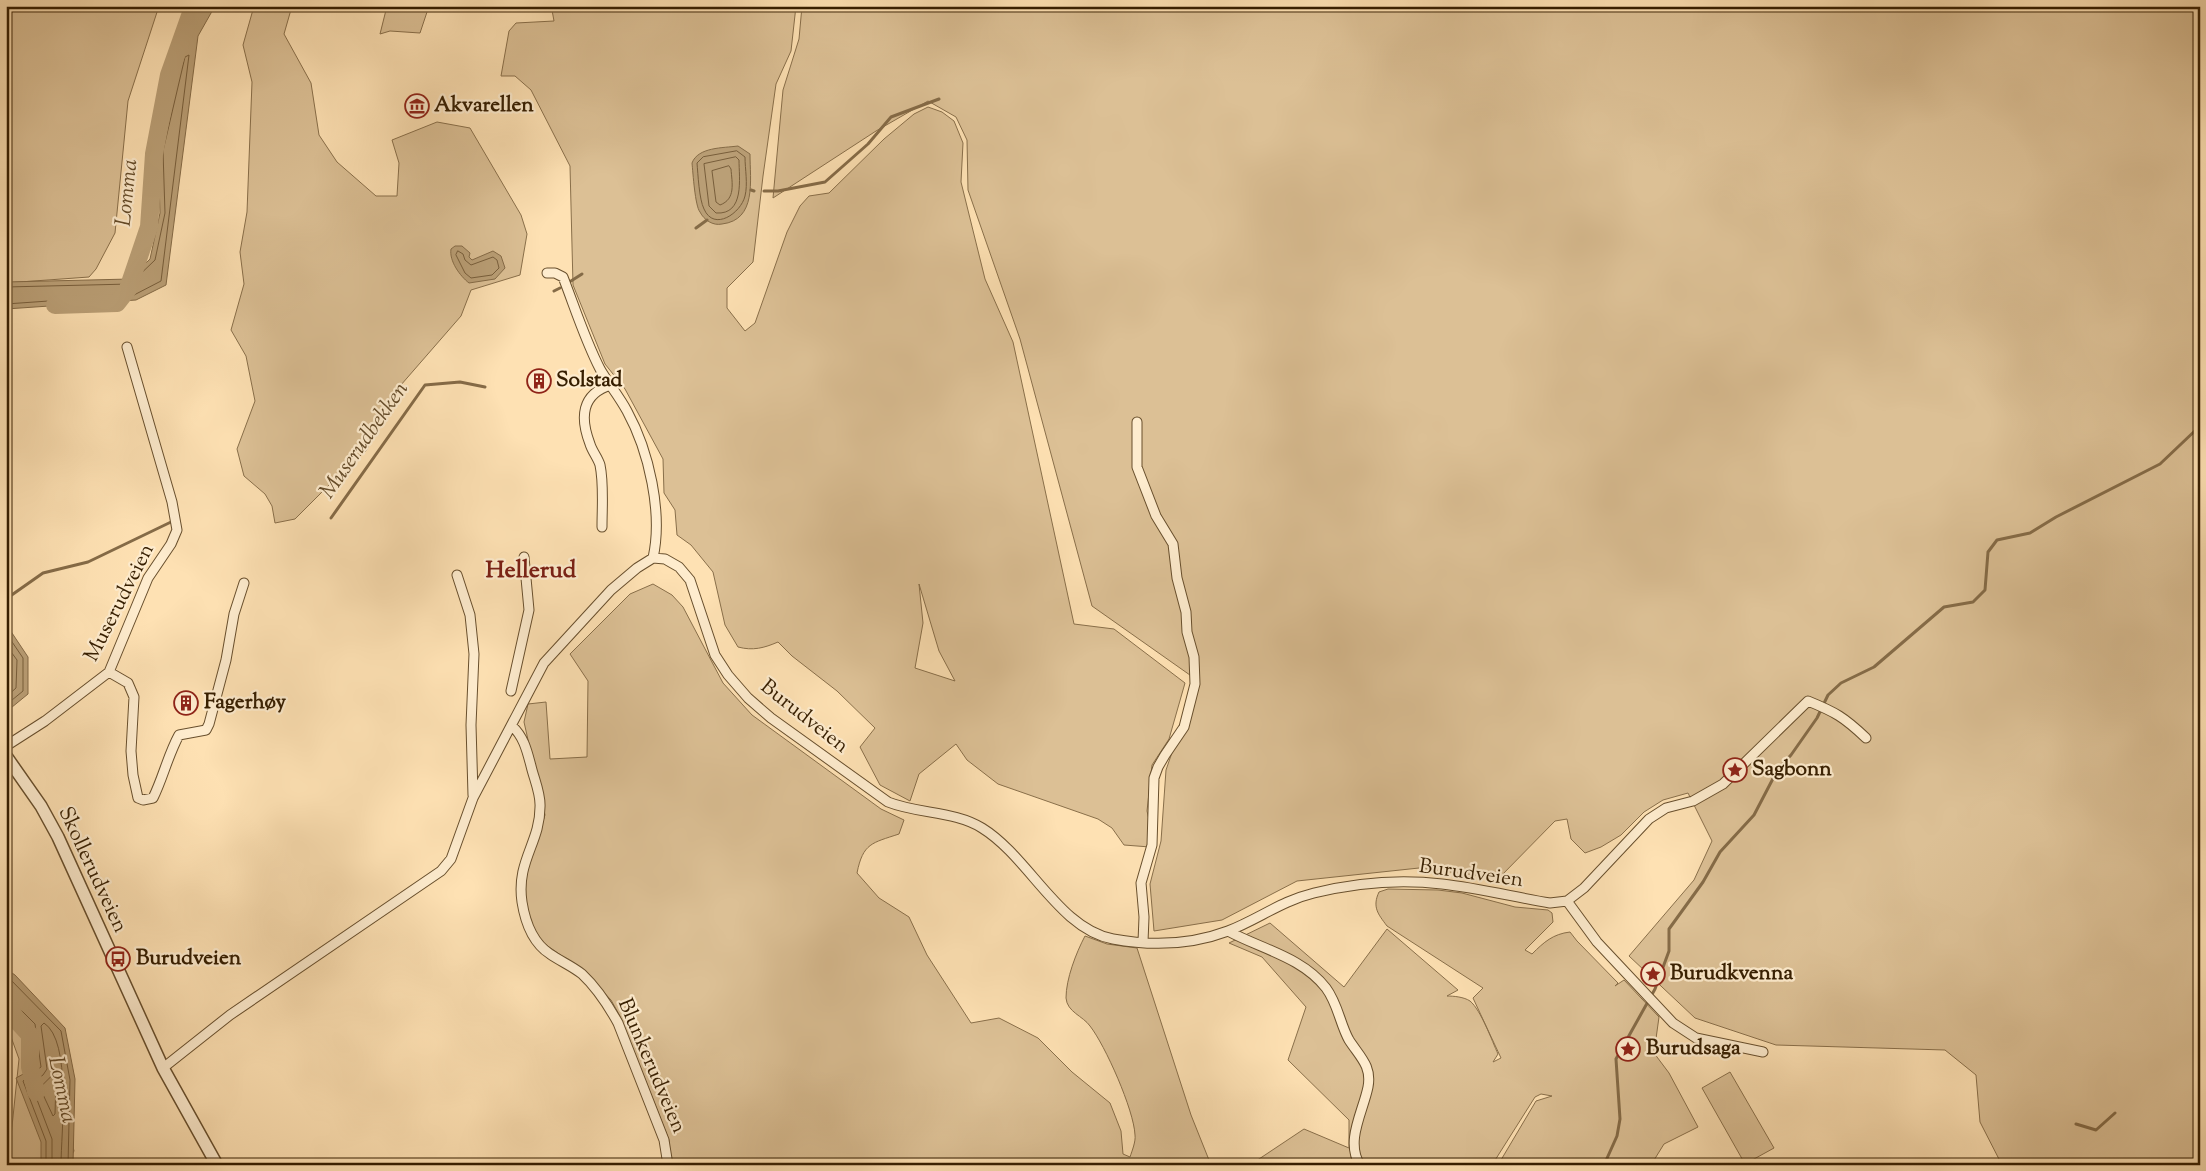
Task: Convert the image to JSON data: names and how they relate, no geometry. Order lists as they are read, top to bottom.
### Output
{
  "streets": {
    "street": [
      "Muserudveien",
      "Burudveien",
      "Skollerudveien",
      "Blunkerudveien"
    ]
  },
  "districts": ["Hellerud"],
  "water": ["Lomma", "Muserudbekken"],
  "places": {
    "museum": ["Akvarellen"],
    "building": ["Solstad", "Fagerhøy"],
    "place": ["Sagbonn", "Burudkvenna", "Burudsaga"],
    "bus stop": ["Burudveien"]
  }
}
